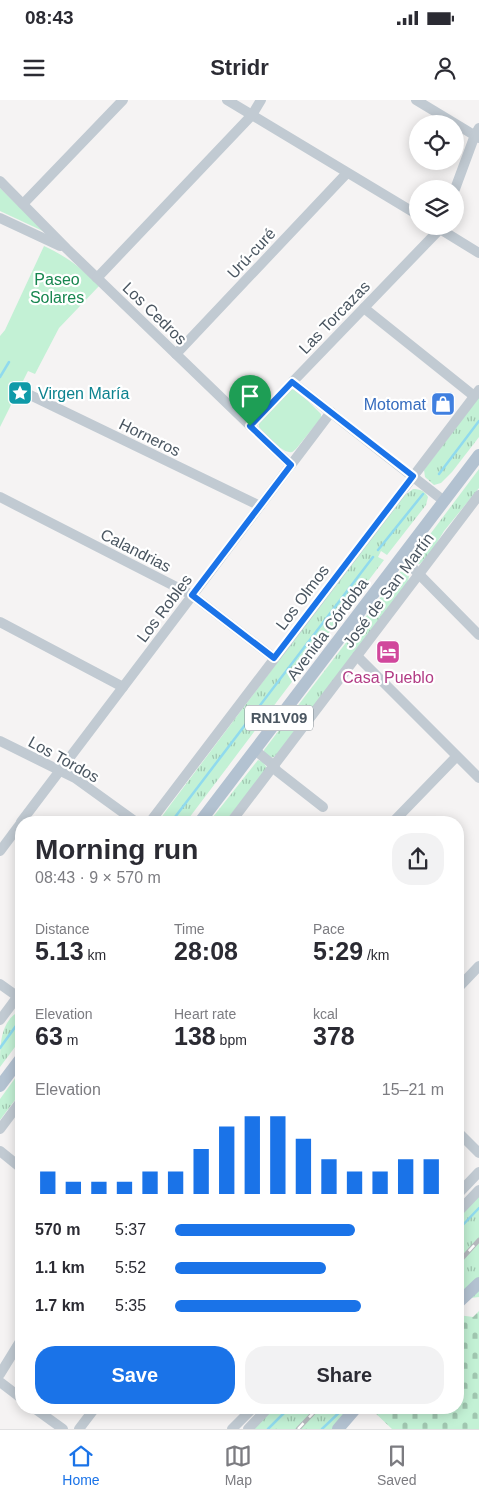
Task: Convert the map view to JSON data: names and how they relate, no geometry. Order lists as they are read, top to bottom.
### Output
{
  "streets": {
    "main road": ["Avenida Córdoba", "RN1V09"],
    "street": [
      "Urú-curé",
      "Los Cedros",
      "Las Torcazas",
      "Horneros",
      "Calandrias",
      "José de San Martín",
      "Los Olmos",
      "Los Robles",
      "Los Tordos"
    ]
  },
  "crossings": [
    ["Urú-curé", "Los Cedros"],
    ["Los Cedros", "Las Torcazas"],
    ["Los Cedros", "Los Robles"],
    ["Horneros", "Los Robles"],
    ["Calandrias", "Los Olmos"],
    ["Calandrias", "Los Robles"],
    ["Los Robles", "Los Tordos"]
  ],
  "parks": ["Paseo Solares"],
  "places": {
    "place": ["Virgen María"],
    "shop": ["Motomat"],
    "hotel": ["Casa Pueblo"]
  },
  "page": {
    "status": "08:43",
    "header": "Stridr",
    "heading": ["Morning run", "08:43 · 9 × 570 m"],
    "stats": [
      ["Distance", "5.13 km"],
      ["Time", "28:08"],
      ["Pace", "5:29 /km"],
      ["Elevation", "63 m"],
      ["Heart rate", "138 bpm"],
      ["kcal", "378"]
    ],
    "chart": ["Elevation", "15–21 m"],
    "list": [
      {
        "name": "570 m",
        "note": "5:37"
      },
      {
        "name": "1.1 km",
        "note": "5:52"
      },
      {
        "name": "1.7 km",
        "note": "5:35"
      }
    ],
    "buttons": ["Save", "Share"],
    "tabs": ["Home", "Map", "Saved"]
  }
}
